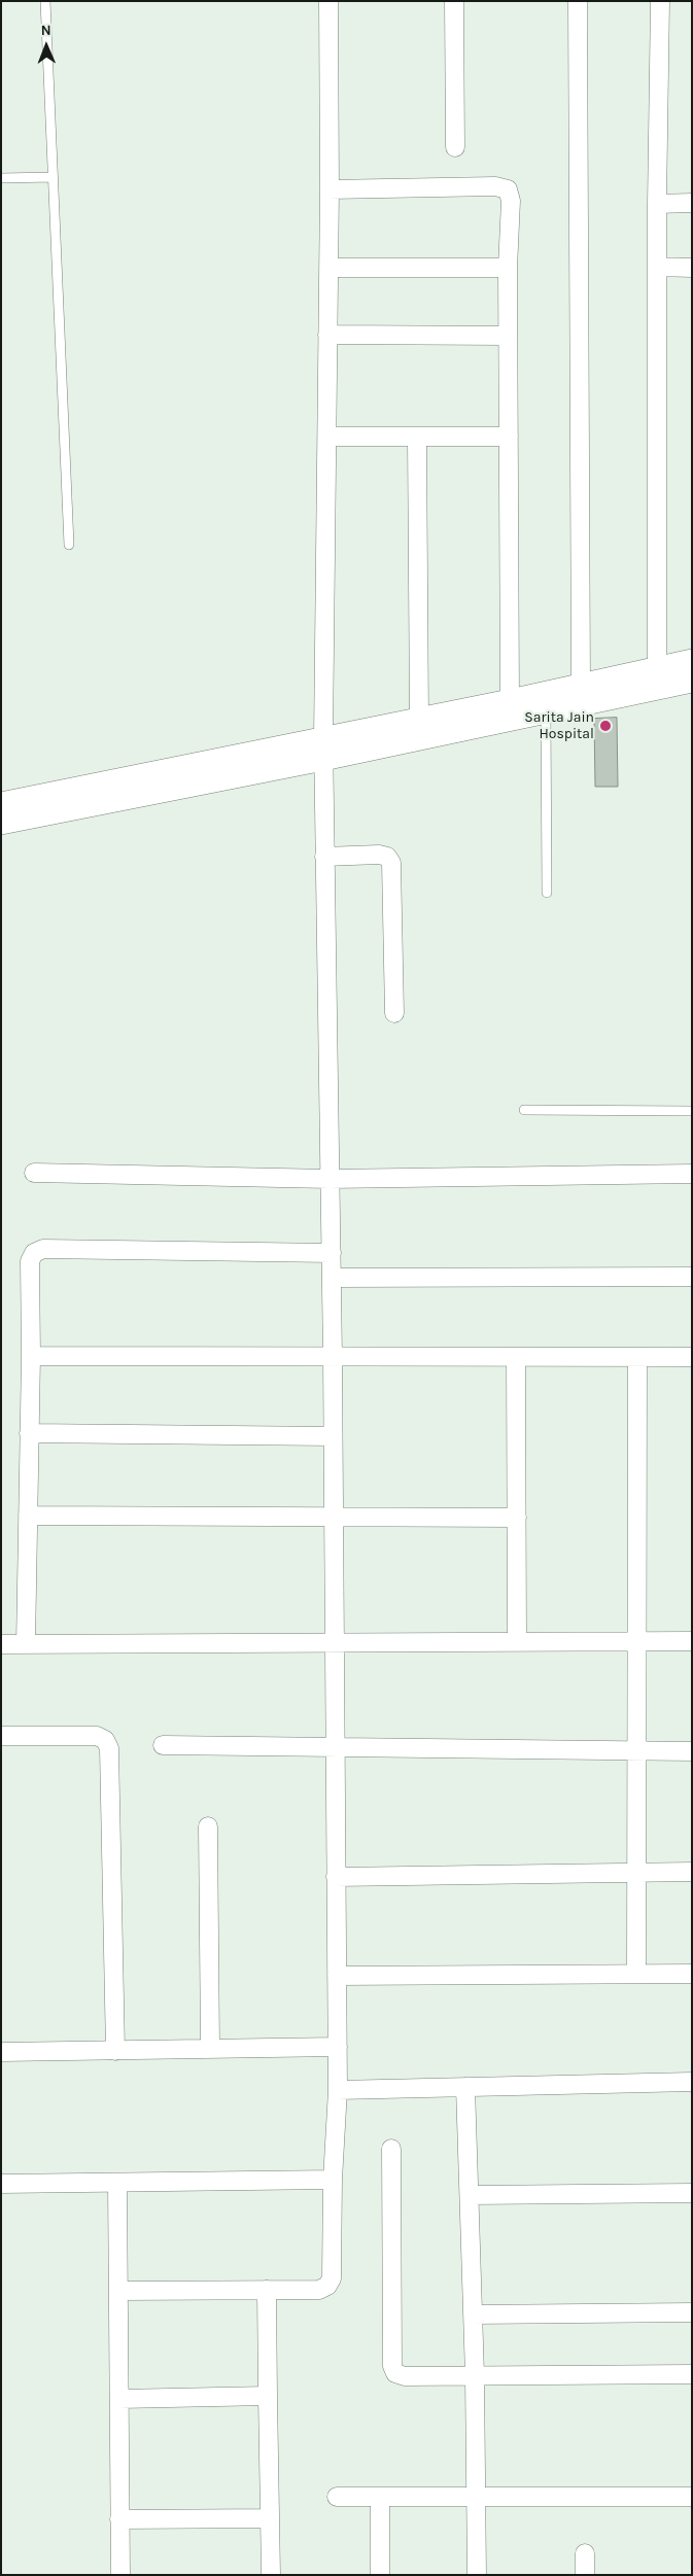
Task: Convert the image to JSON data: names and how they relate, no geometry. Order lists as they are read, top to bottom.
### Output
{
  "places": ["Sarita Jain Hospital"],
  "north": "top"
}
